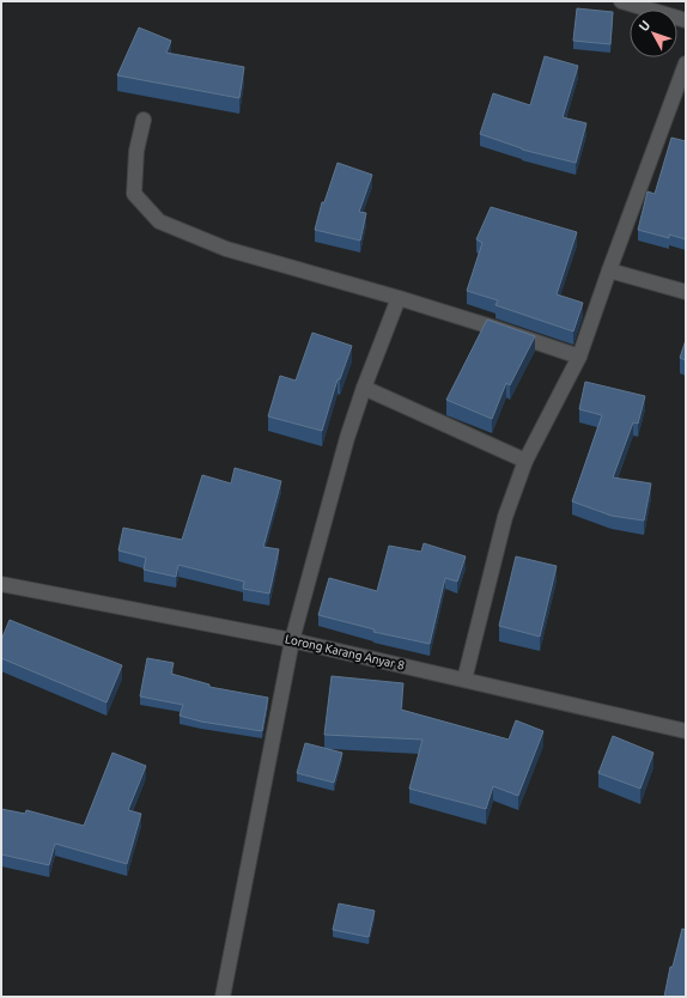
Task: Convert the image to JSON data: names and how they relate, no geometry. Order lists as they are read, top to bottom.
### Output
{
  "streets": {
    "street": ["Lorong Karang Anyar 8"]
  },
  "north": "top left"
}
